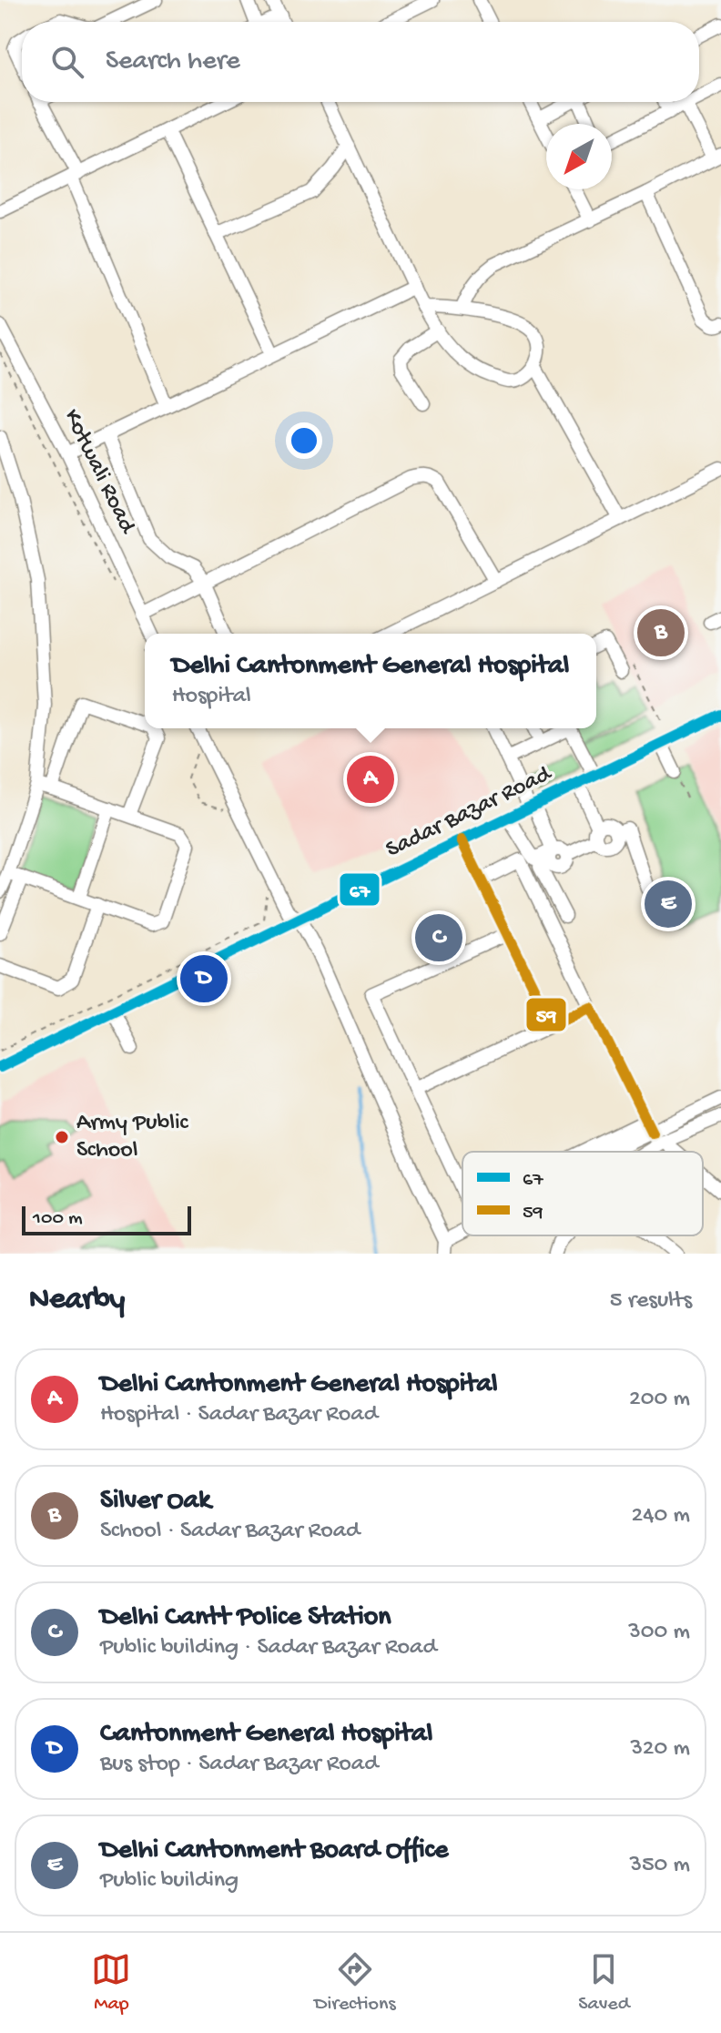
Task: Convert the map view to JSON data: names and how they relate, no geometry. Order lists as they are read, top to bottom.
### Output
{
  "streets": {
    "street": ["Kotwali Road", "Sadar Bazar Road"]
  },
  "places": ["Army Public School"],
  "lines": ["transit line 67", "transit line 59"],
  "legend": ["67", "59"],
  "scale_bar": "100 m",
  "north": "bottom left",
  "page": {
    "search": "Search here",
    "pins": [
      "B",
      "A",
      "E",
      "C",
      "D"
    ],
    "popup": ["Delhi Cantonment General Hospital", "Hospital"],
    "scale": "100 m",
    "heading": ["Nearby", "5 results"],
    "list": [
      {
        "mark": "A",
        "name": "Delhi Cantonment General Hospital",
        "note": "Hospital · Sadar Bazar Road",
        "value": "200 m"
      },
      {
        "mark": "B",
        "name": "Silver Oak",
        "note": "School · Sadar Bazar Road",
        "value": "240 m"
      },
      {
        "mark": "C",
        "name": "Delhi Cantt Police Station",
        "note": "Public building · Sadar Bazar Road",
        "value": "300 m"
      },
      {
        "mark": "D",
        "name": "Cantonment General Hospital",
        "note": "Bus stop · Sadar Bazar Road",
        "value": "320 m"
      },
      {
        "mark": "E",
        "name": "Delhi Cantonment Board Office",
        "note": "Public building",
        "value": "350 m"
      }
    ],
    "nav": ["Map", "Directions", "Saved"]
  }
}
